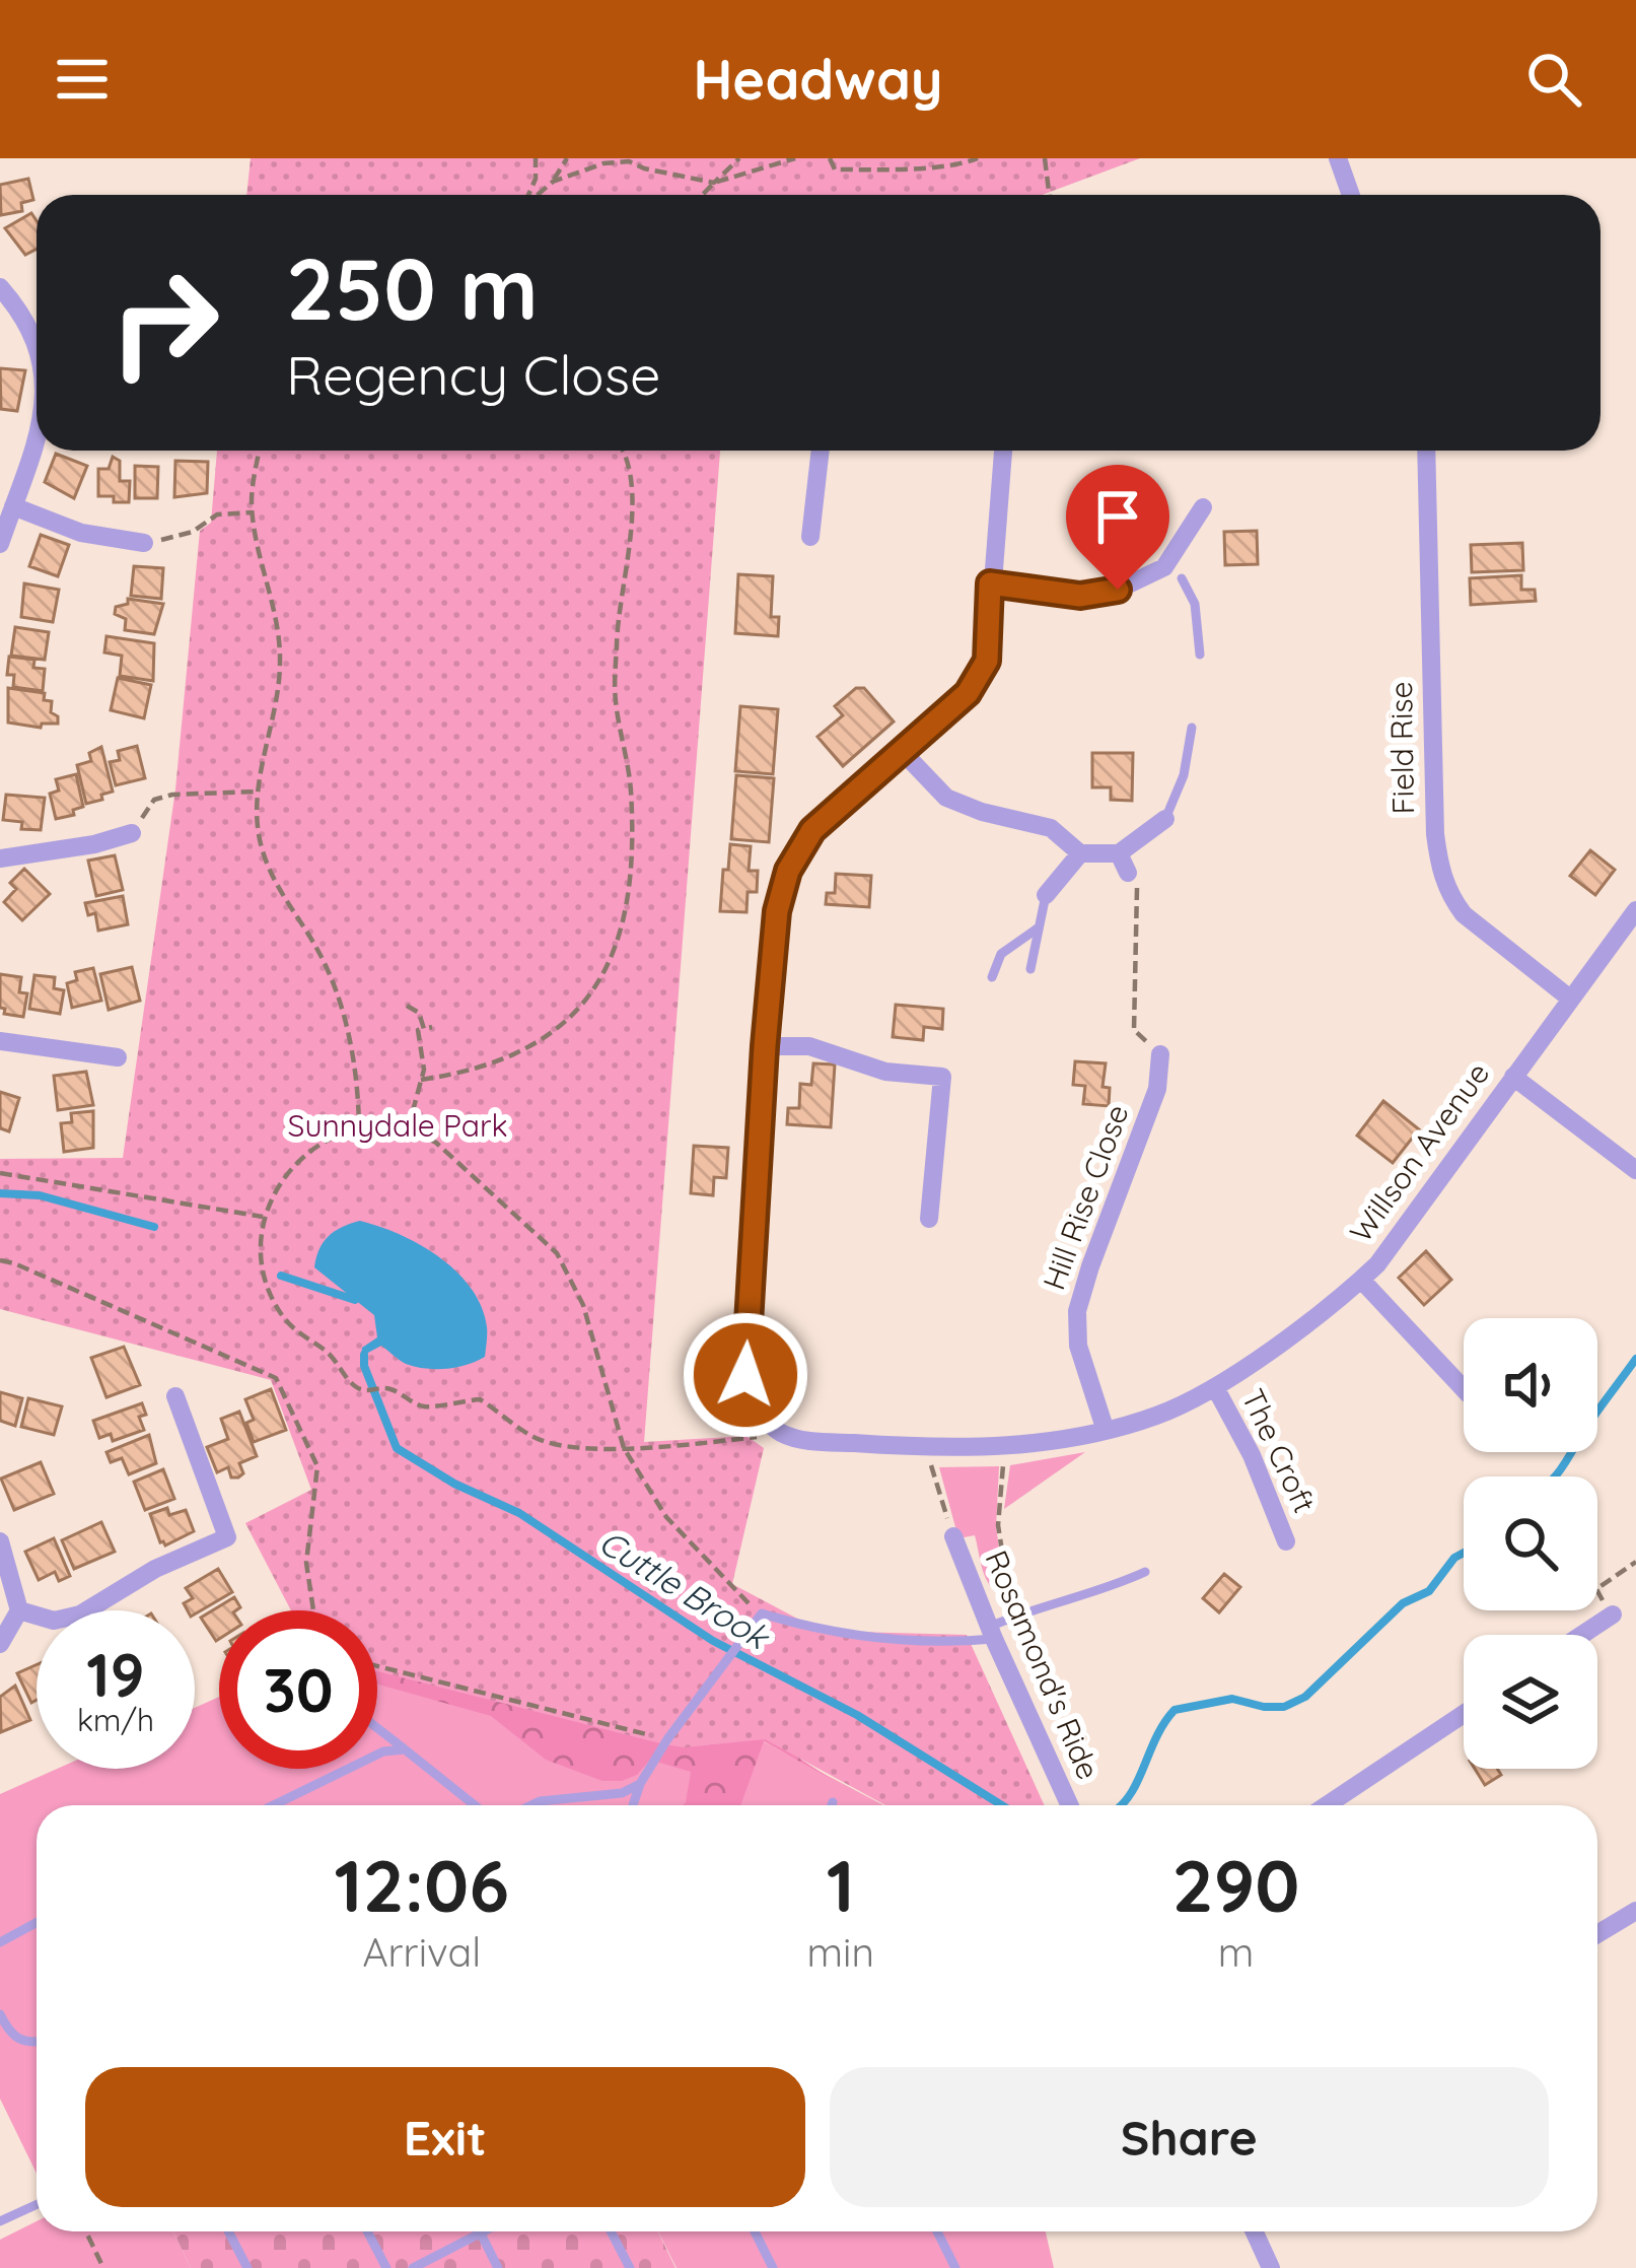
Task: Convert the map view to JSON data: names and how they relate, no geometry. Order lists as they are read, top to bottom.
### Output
{
  "streets": {
    "street": [
      "Field Rise",
      "Willson Avenue",
      "Hill Rise Close",
      "The Croft",
      "Rosamond's Ride"
    ]
  },
  "crossings": [
    ["Field Rise", "Willson Avenue"],
    ["Willson Avenue", "Hill Rise Close"],
    ["Willson Avenue", "The Croft"]
  ],
  "water": ["Cuttle Brook"],
  "parks": ["Sunnydale Park"],
  "page": {
    "header": "Headway",
    "turn": ["250 m", "Regency Close"],
    "speed": "19 km/h",
    "limit": "30",
    "eta": [
      "12:06",
      "Arrival",
      "1",
      "min",
      "290",
      "m"
    ],
    "buttons": ["Exit", "Share"]
  }
}
